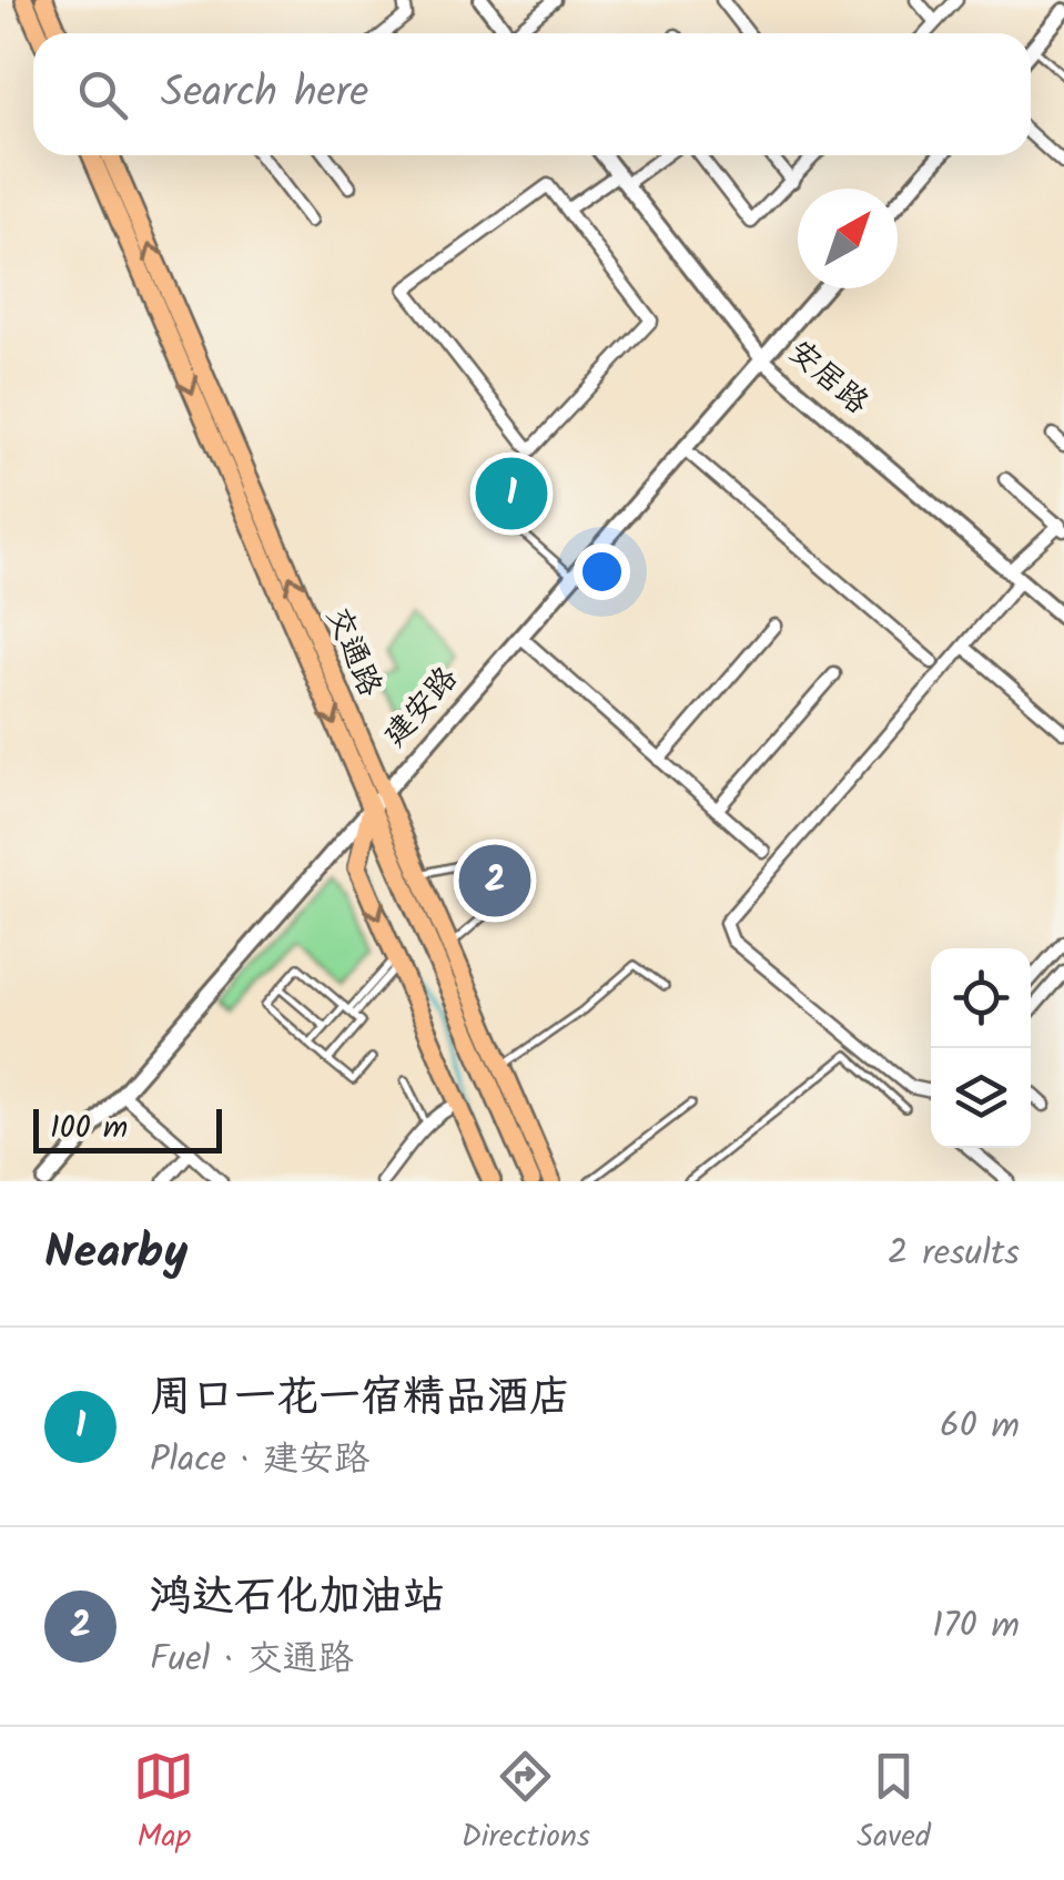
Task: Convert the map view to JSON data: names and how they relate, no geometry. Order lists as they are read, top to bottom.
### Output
{
  "streets": {
    "main road": ["交通路"],
    "street": ["安居路", "建安路"]
  },
  "crossings": [
    ["安居路", "建安路"],
    ["交通路", "建安路"]
  ],
  "scale_bar": "100 m",
  "north": "top right",
  "page": {
    "search": "Search here",
    "pins": ["1", "2"],
    "scale": "100 m",
    "heading": ["Nearby", "2 results"],
    "list": [
      {
        "mark": "1",
        "name": "周口一花一宿精品酒店",
        "note": "Place · 建安路",
        "value": "60 m"
      },
      {
        "mark": "2",
        "name": "鸿达石化加油站",
        "note": "Fuel · 交通路",
        "value": "170 m"
      }
    ],
    "nav": ["Map", "Directions", "Saved"]
  }
}
